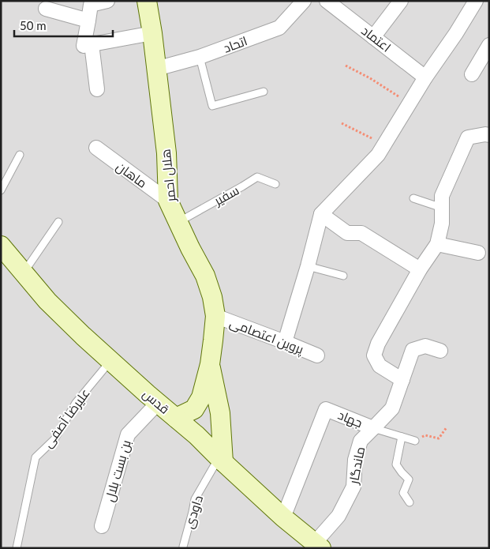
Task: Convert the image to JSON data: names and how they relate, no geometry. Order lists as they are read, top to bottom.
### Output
{
  "streets": {
    "street": [
      "اعتماد",
      "اتحاد",
      "ماهان",
      "هلال احمر",
      "پروین اعتصامی",
      "قدس",
      "جهاد",
      "ماندگار",
      "بن بست بلال"
    ],
    "lane": ["سفیر", "علیرضا آصفی", "داودی"]
  },
  "crossings": [
    ["اتحاد", "هلال احمر"],
    ["ماهان", "هلال احمر"],
    ["هلال احمر", "سفیر"],
    ["هلال احمر", "پروین اعتصامی"],
    ["قدس", "علیرضا آصفی"],
    ["قدس", "جهاد"],
    ["قدس", "ماندگار"],
    ["قدس", "بن بست بلال"],
    ["قدس", "داودی"],
    ["جهاد", "ماندگار"]
  ],
  "scale_bar": "50 m"
}
